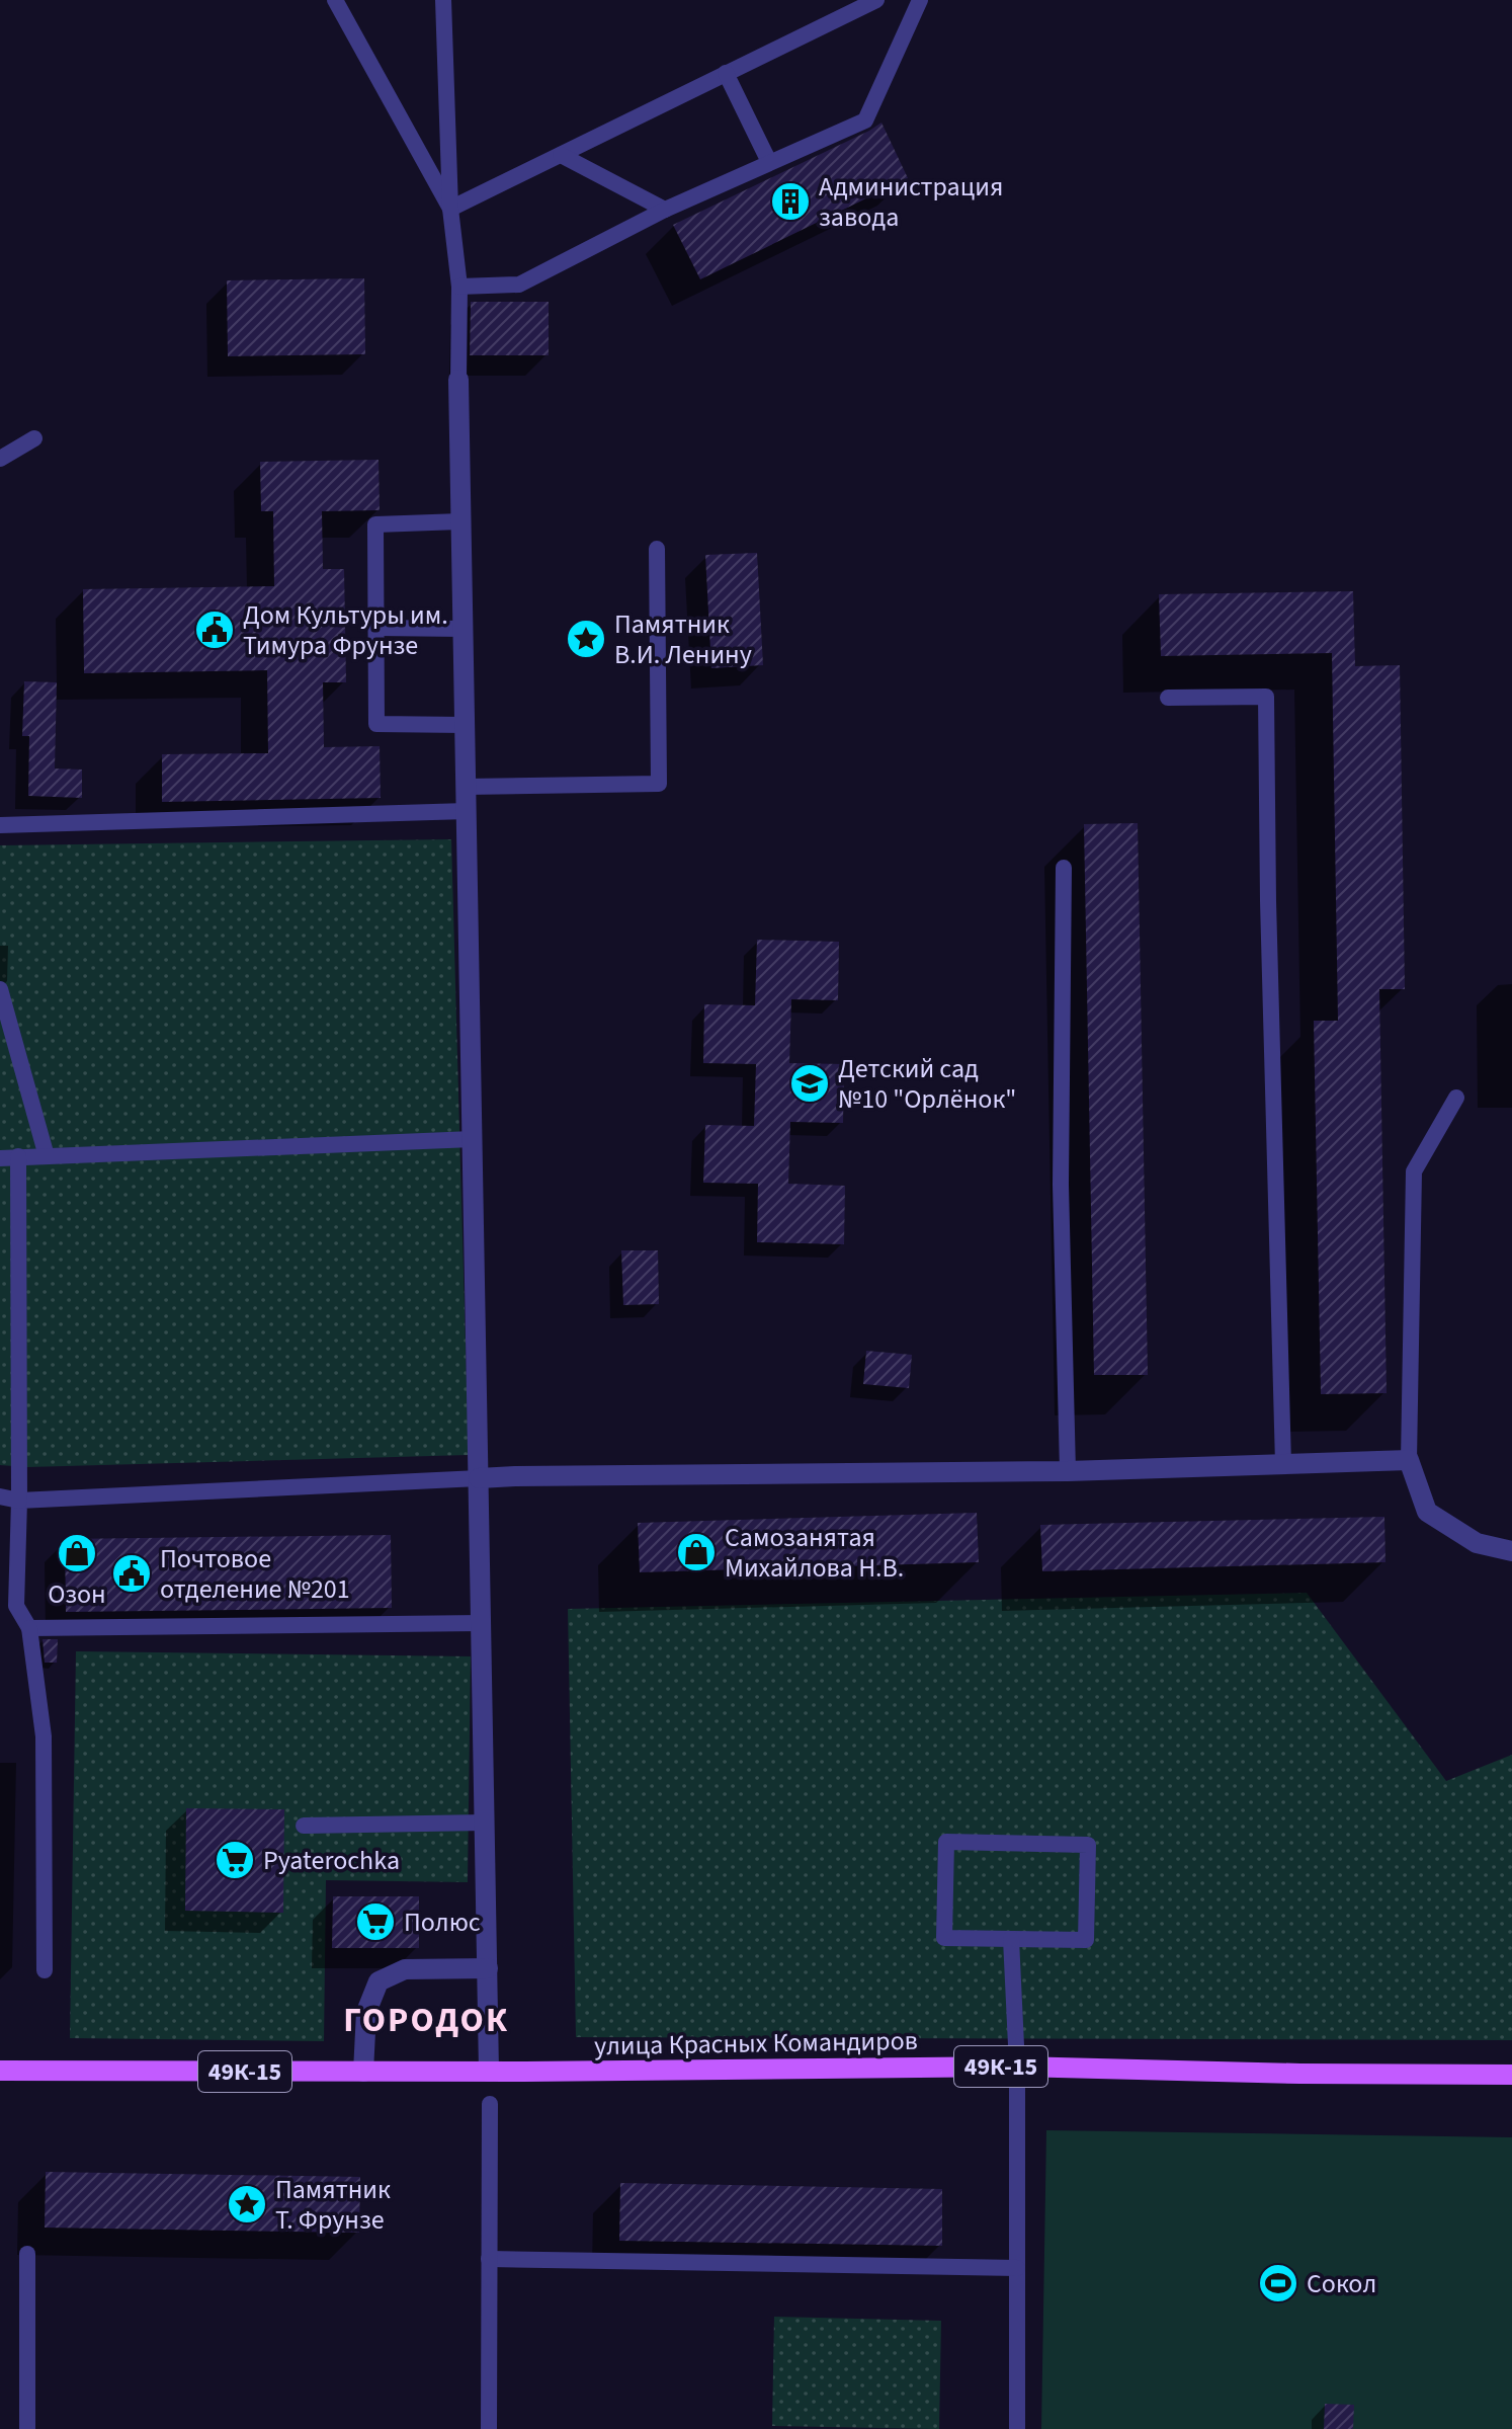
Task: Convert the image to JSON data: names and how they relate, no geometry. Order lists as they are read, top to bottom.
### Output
{
  "streets": {
    "main road": ["улица Красных Командиров", "49К-15"]
  },
  "districts": ["ГОРОДОК"],
  "places": {
    "building": ["Администрация завода"],
    "public building": ["Дом Культуры им. Тимура Фрунзе", "Почтовое отделение №201"],
    "place": ["Памятник В.И. Ленину", "Памятник Т. Фрунзе"],
    "school or university": ["Детский сад №10 \"Орлёнок\""],
    "shop": ["Самозанятая Михайлова Н.В.", "Озон"],
    "supermarket": ["Pyaterochka", "Полюс"],
    "sports": ["Сокол"]
  }
}
